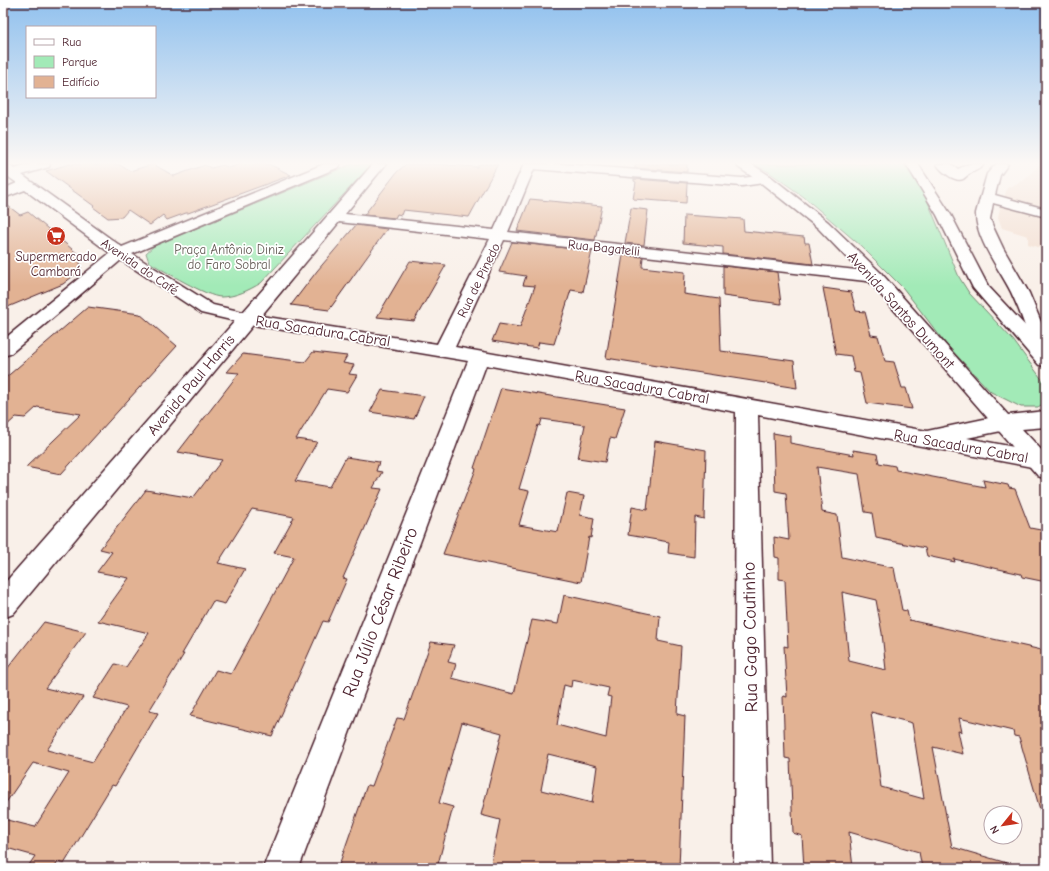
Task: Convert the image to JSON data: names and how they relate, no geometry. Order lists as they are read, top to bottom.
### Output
{
  "streets": {
    "street": [
      "Rua Bagatelli",
      "Avenida do Café",
      "Rua de Pinedo",
      "Avenida Santos Dumont",
      "Rua Sacadura Cabral",
      "Avenida Paul Harris",
      "Rua Júlio César Ribeiro",
      "Rua Gago Coutinho"
    ]
  },
  "crossings": [
    ["Rua Bagatelli", "Rua de Pinedo"],
    ["Rua Bagatelli", "Avenida Santos Dumont"],
    ["Rua Bagatelli", "Avenida Paul Harris"],
    ["Avenida do Café", "Rua Sacadura Cabral"],
    ["Avenida do Café", "Avenida Paul Harris"],
    ["Rua de Pinedo", "Rua Sacadura Cabral"],
    ["Avenida Santos Dumont", "Rua Sacadura Cabral"],
    ["Rua Sacadura Cabral", "Avenida Paul Harris"],
    ["Rua Sacadura Cabral", "Rua Júlio César Ribeiro"],
    ["Rua Sacadura Cabral", "Rua Gago Coutinho"]
  ],
  "parks": ["Praça Antônio Diniz do Faro Sobral"],
  "places": {
    "supermarket": ["Supermercado Cambará"]
  },
  "legend": ["Rua", "Parque", "Edifício"],
  "north": "bottom left"
}
